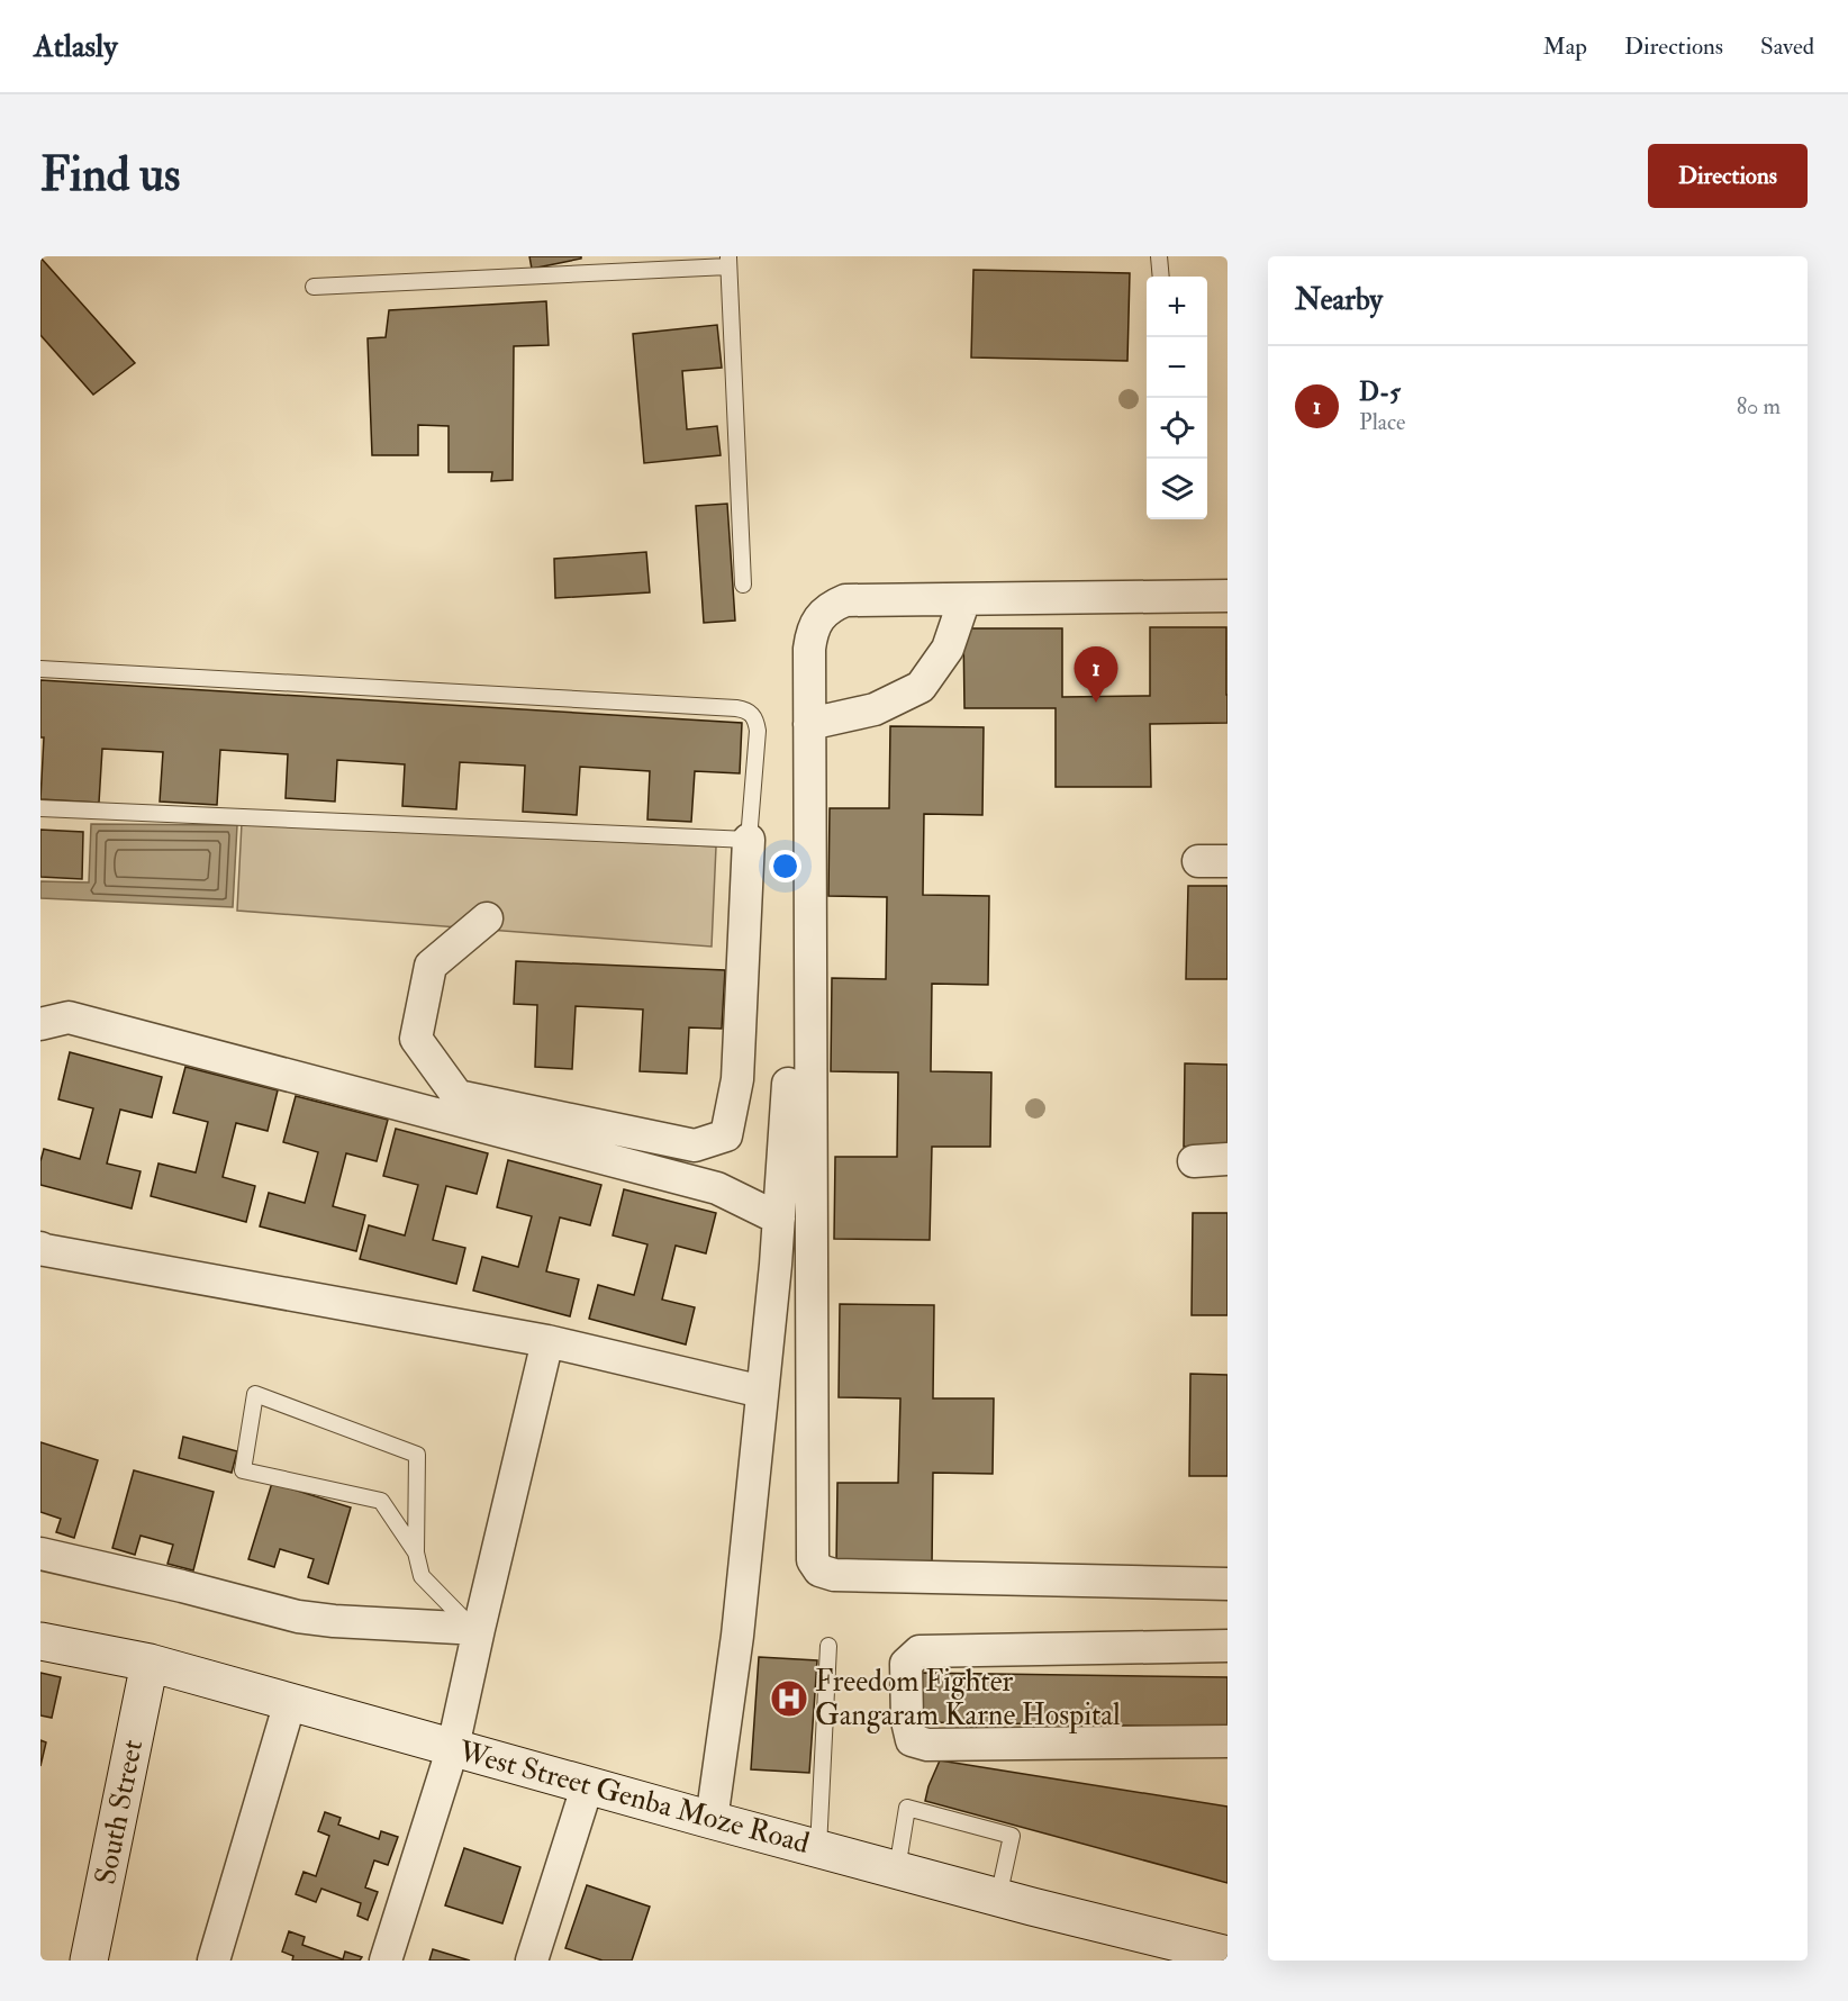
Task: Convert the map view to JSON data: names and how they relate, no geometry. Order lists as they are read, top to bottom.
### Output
{
  "streets": {
    "street": ["West Street Genba Moze Road", "South Street"]
  },
  "crossings": [
    ["West Street Genba Moze Road", "South Street"]
  ],
  "places": {
    "hospital": ["Freedom Fighter Gangaram Karne Hospital"]
  },
  "page": {
    "header": "Atlasly",
    "nav": ["Map", "Directions", "Saved"],
    "buttons": "Directions",
    "title": "Find us",
    "heading": "Nearby",
    "map_buttons": ["+", "−"],
    "list": [
      {
        "mark": "1",
        "name": "D-5",
        "note": "Place",
        "value": "80 m"
      }
    ],
    "pins": "1"
  }
}
